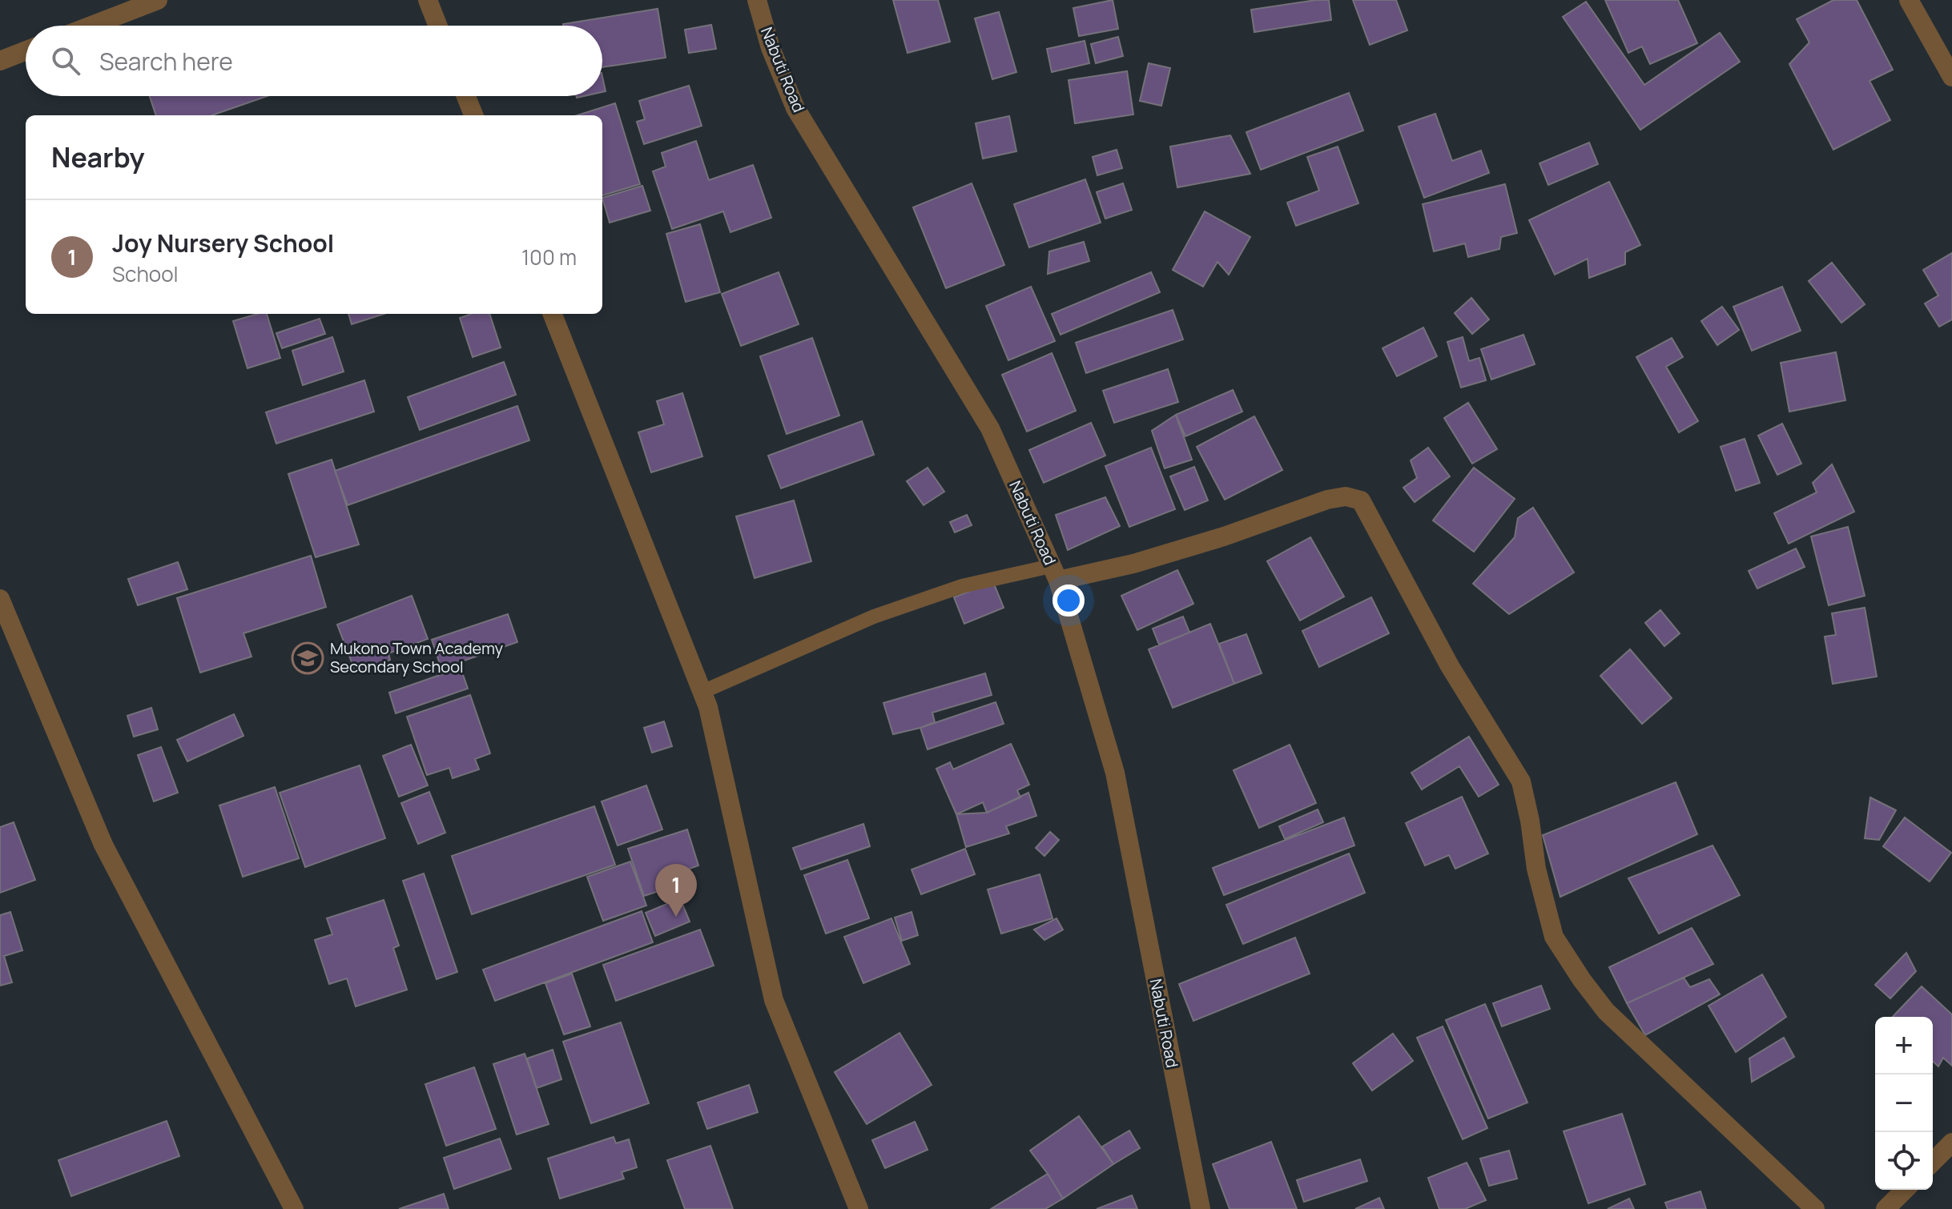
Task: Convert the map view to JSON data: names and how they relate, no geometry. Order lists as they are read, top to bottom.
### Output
{
  "streets": {
    "street": ["Nabuti Road"]
  },
  "places": {
    "school or university": ["Mukono Town Academy Secondary School"]
  },
  "page": {
    "search": "Search here",
    "heading": "Nearby",
    "list": [
      {
        "mark": "1",
        "name": "Joy Nursery School",
        "note": "School",
        "value": "100 m"
      }
    ],
    "pins": "1",
    "map_buttons": ["+", "−"]
  }
}
